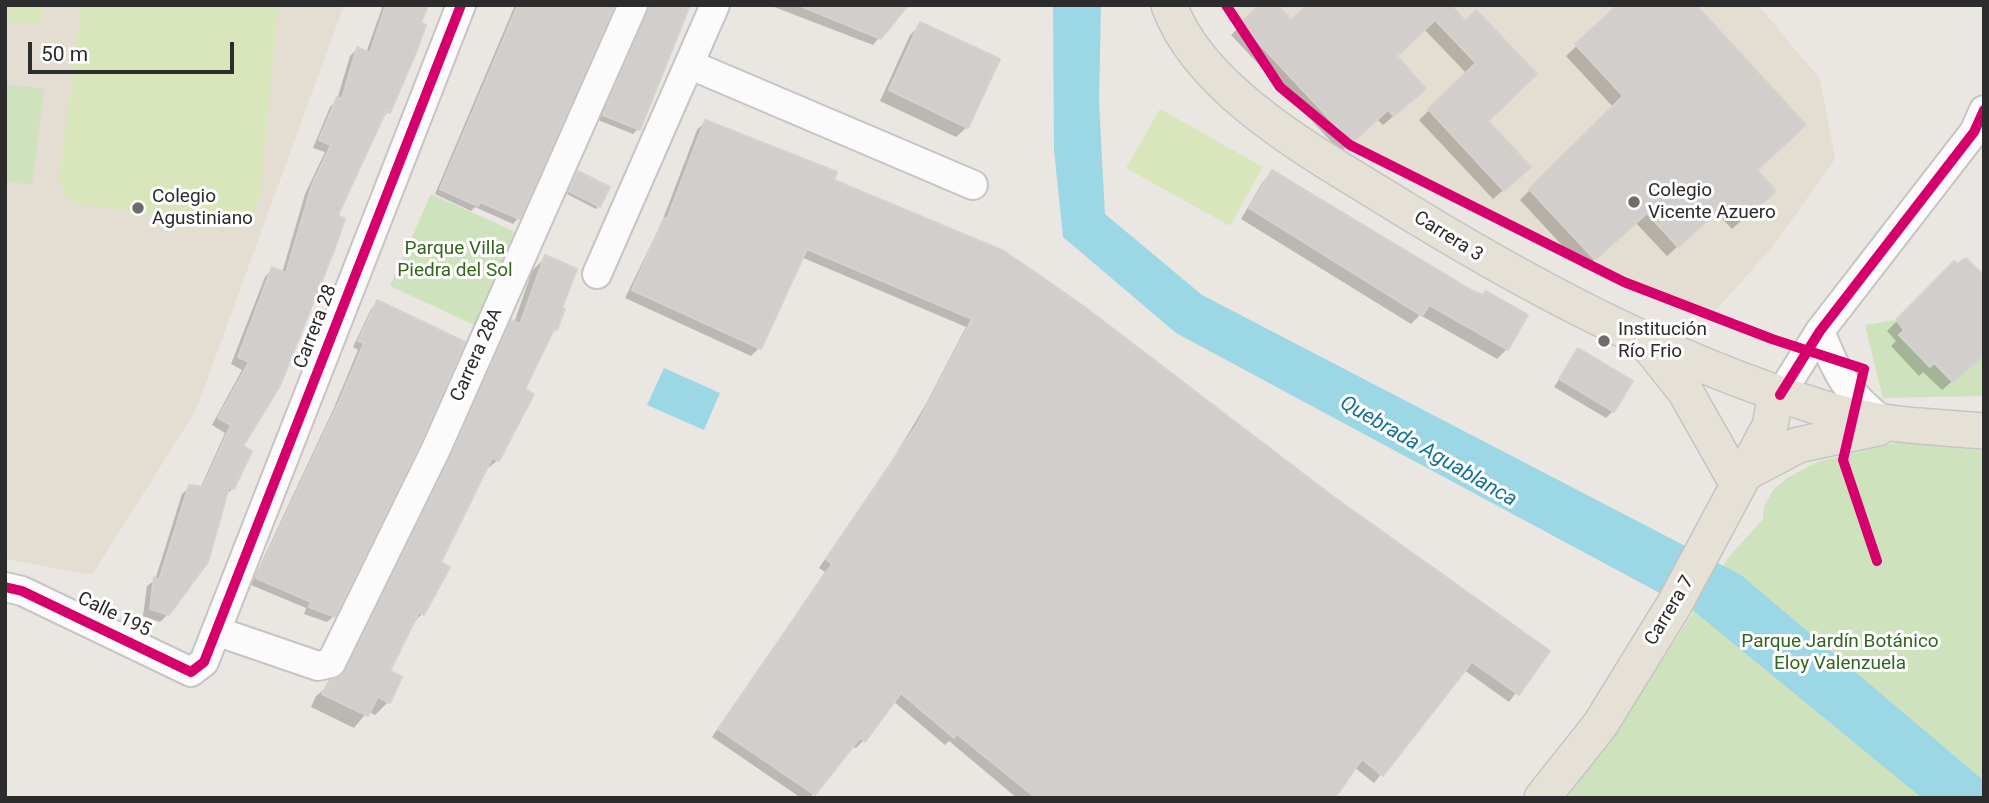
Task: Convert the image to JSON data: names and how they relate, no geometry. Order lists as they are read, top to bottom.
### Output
{
  "streets": {
    "main road": ["Carrera 3", "Carrera 7"],
    "street": ["Carrera 28", "Carrera 28A", "Calle 195"]
  },
  "crossings": [
    ["Carrera 3", "Carrera 7"],
    ["Carrera 28", "Carrera 28A"],
    ["Carrera 28", "Calle 195"]
  ],
  "water": ["Quebrada Aguablanca"],
  "parks": ["Parque Villa Piedra del Sol", "Parque Jardín Botánico Eloy Valenzuela"],
  "places": ["Colegio Vicente Azuero", "Colegio Agustiniano", "Institución Río Frio"],
  "scale_bar": "50 m"
}
